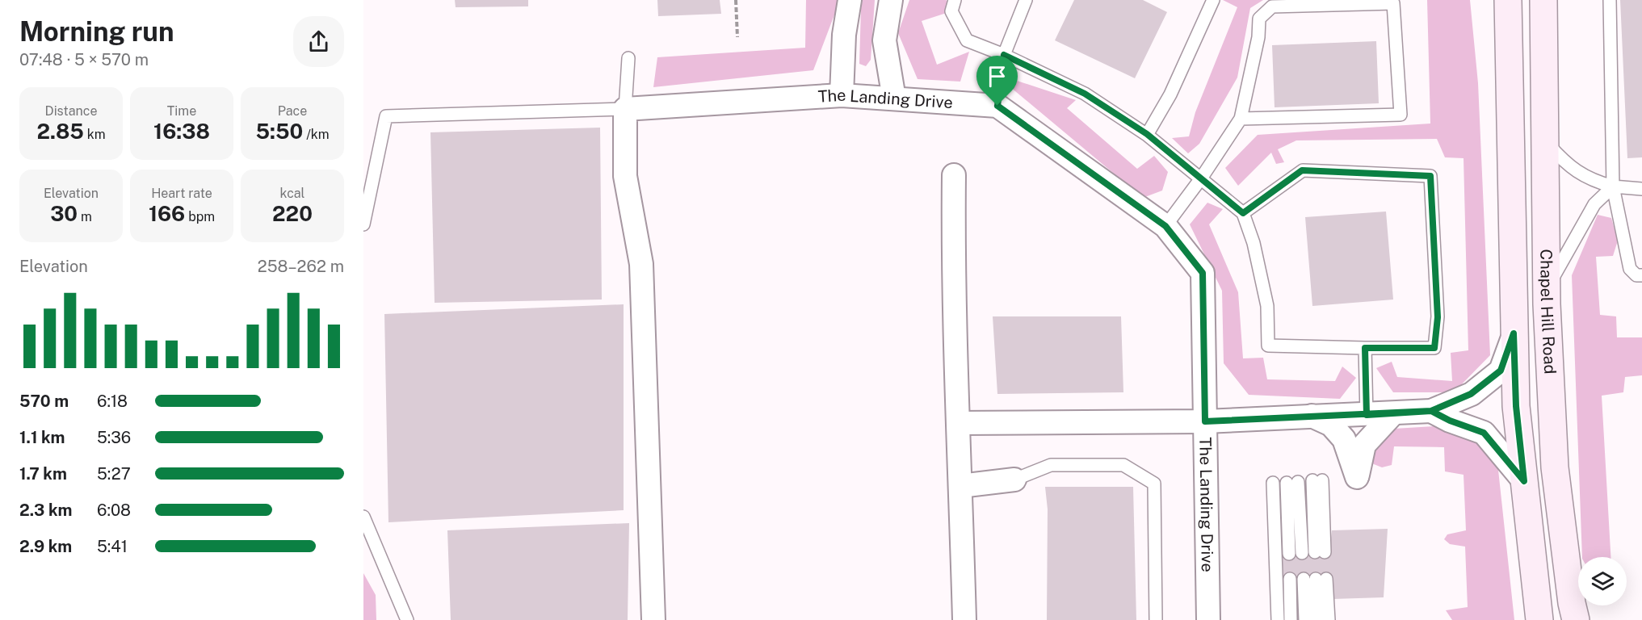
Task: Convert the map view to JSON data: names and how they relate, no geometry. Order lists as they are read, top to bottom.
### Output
{
  "streets": {
    "main road": ["Chapel Hill Road"],
    "street": ["The Landing Drive"]
  },
  "page": {
    "heading": ["Morning run", "07:48 · 5 × 570 m"],
    "stats": [
      ["Distance", "2.85 km"],
      ["Time", "16:38"],
      ["Pace", "5:50 /km"],
      ["Elevation", "30 m"],
      ["Heart rate", "166 bpm"],
      ["kcal", "220"]
    ],
    "chart": ["Elevation", "258–262 m"],
    "list": [
      {
        "name": "570 m",
        "note": "6:18"
      },
      {
        "name": "1.1 km",
        "note": "5:36"
      },
      {
        "name": "1.7 km",
        "note": "5:27"
      },
      {
        "name": "2.3 km",
        "note": "6:08"
      },
      {
        "name": "2.9 km",
        "note": "5:41"
      }
    ]
  }
}
